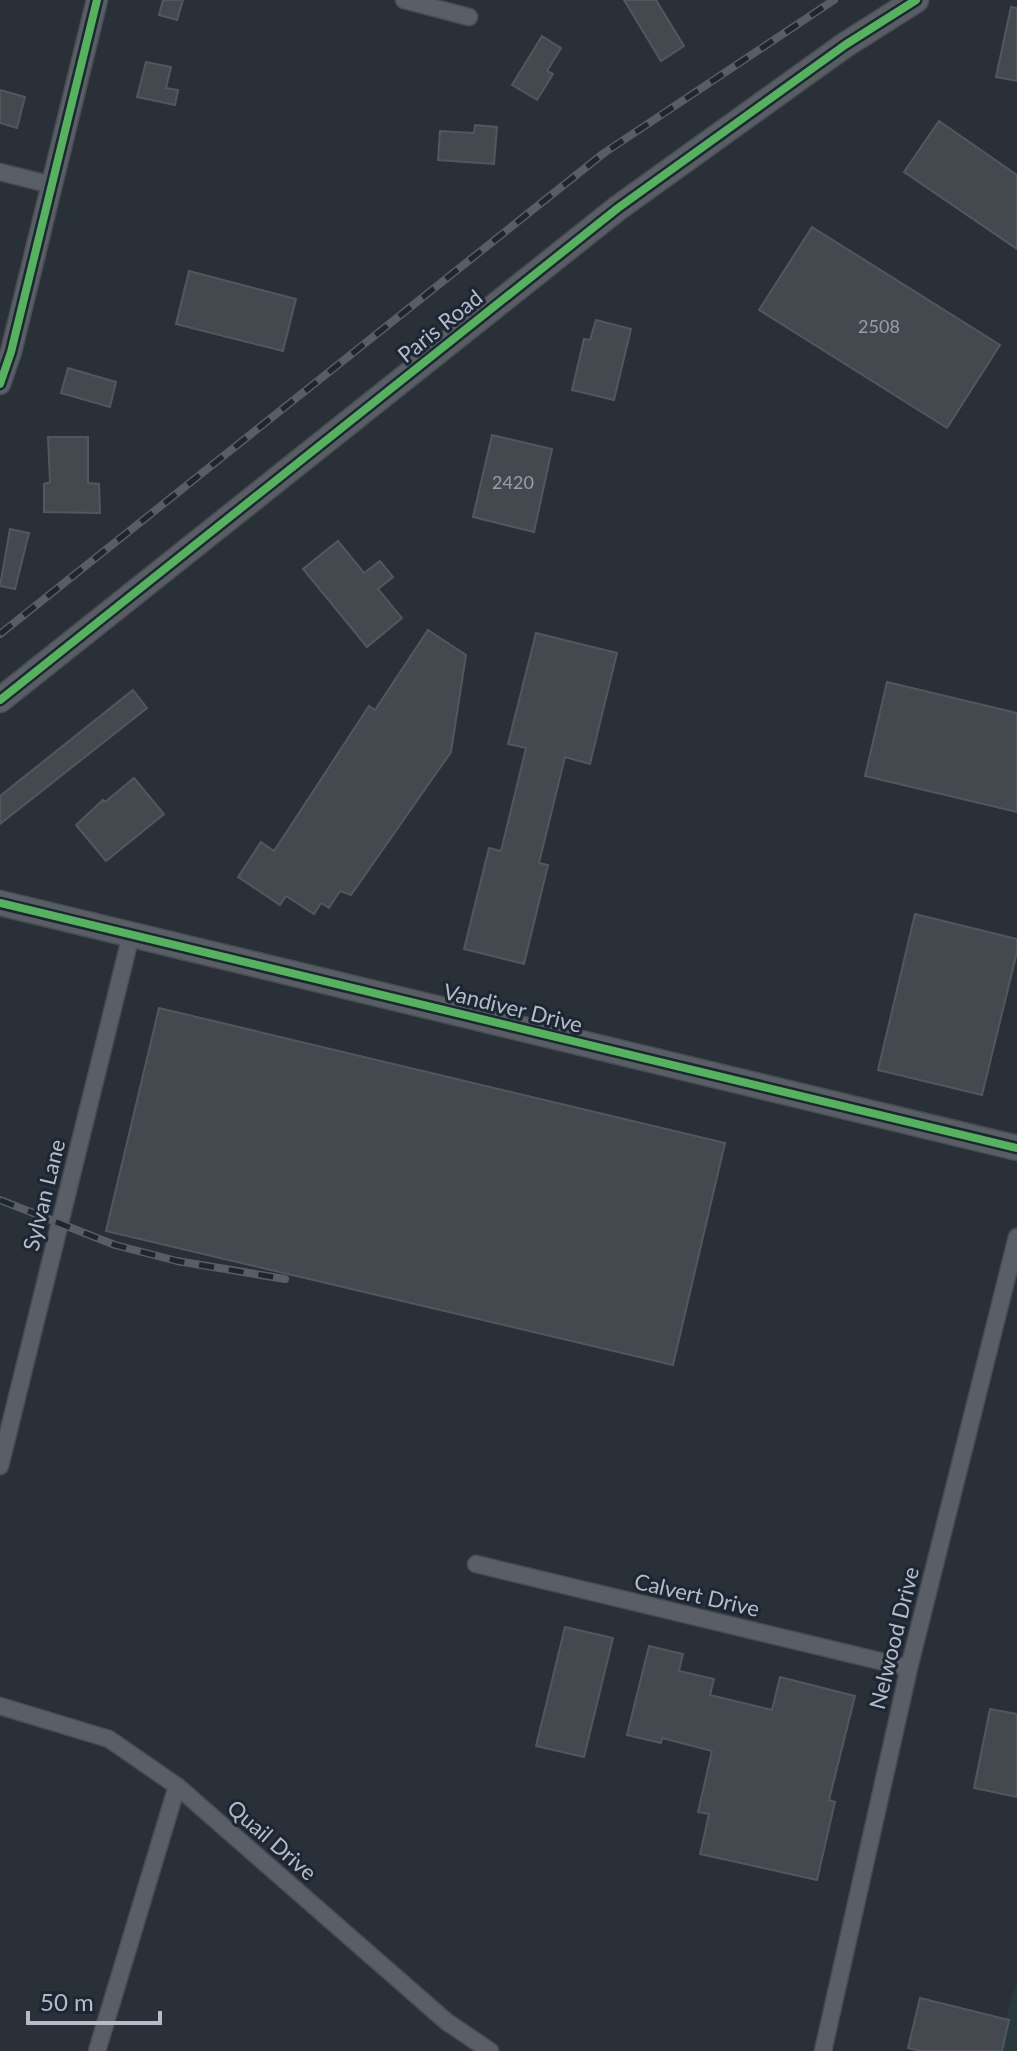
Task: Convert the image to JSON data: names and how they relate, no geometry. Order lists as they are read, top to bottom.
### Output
{
  "streets": {
    "main road": ["Paris Road", "Vandiver Drive"],
    "street": [
      "Sylvan Lane",
      "Calvert Drive",
      "Nelwood Drive",
      "Quail Drive"
    ]
  },
  "crossings": [
    ["Vandiver Drive", "Sylvan Lane"],
    ["Calvert Drive", "Nelwood Drive"]
  ],
  "house_numbers": ["2508", "2420"],
  "scale_bar": "50 m"
}
